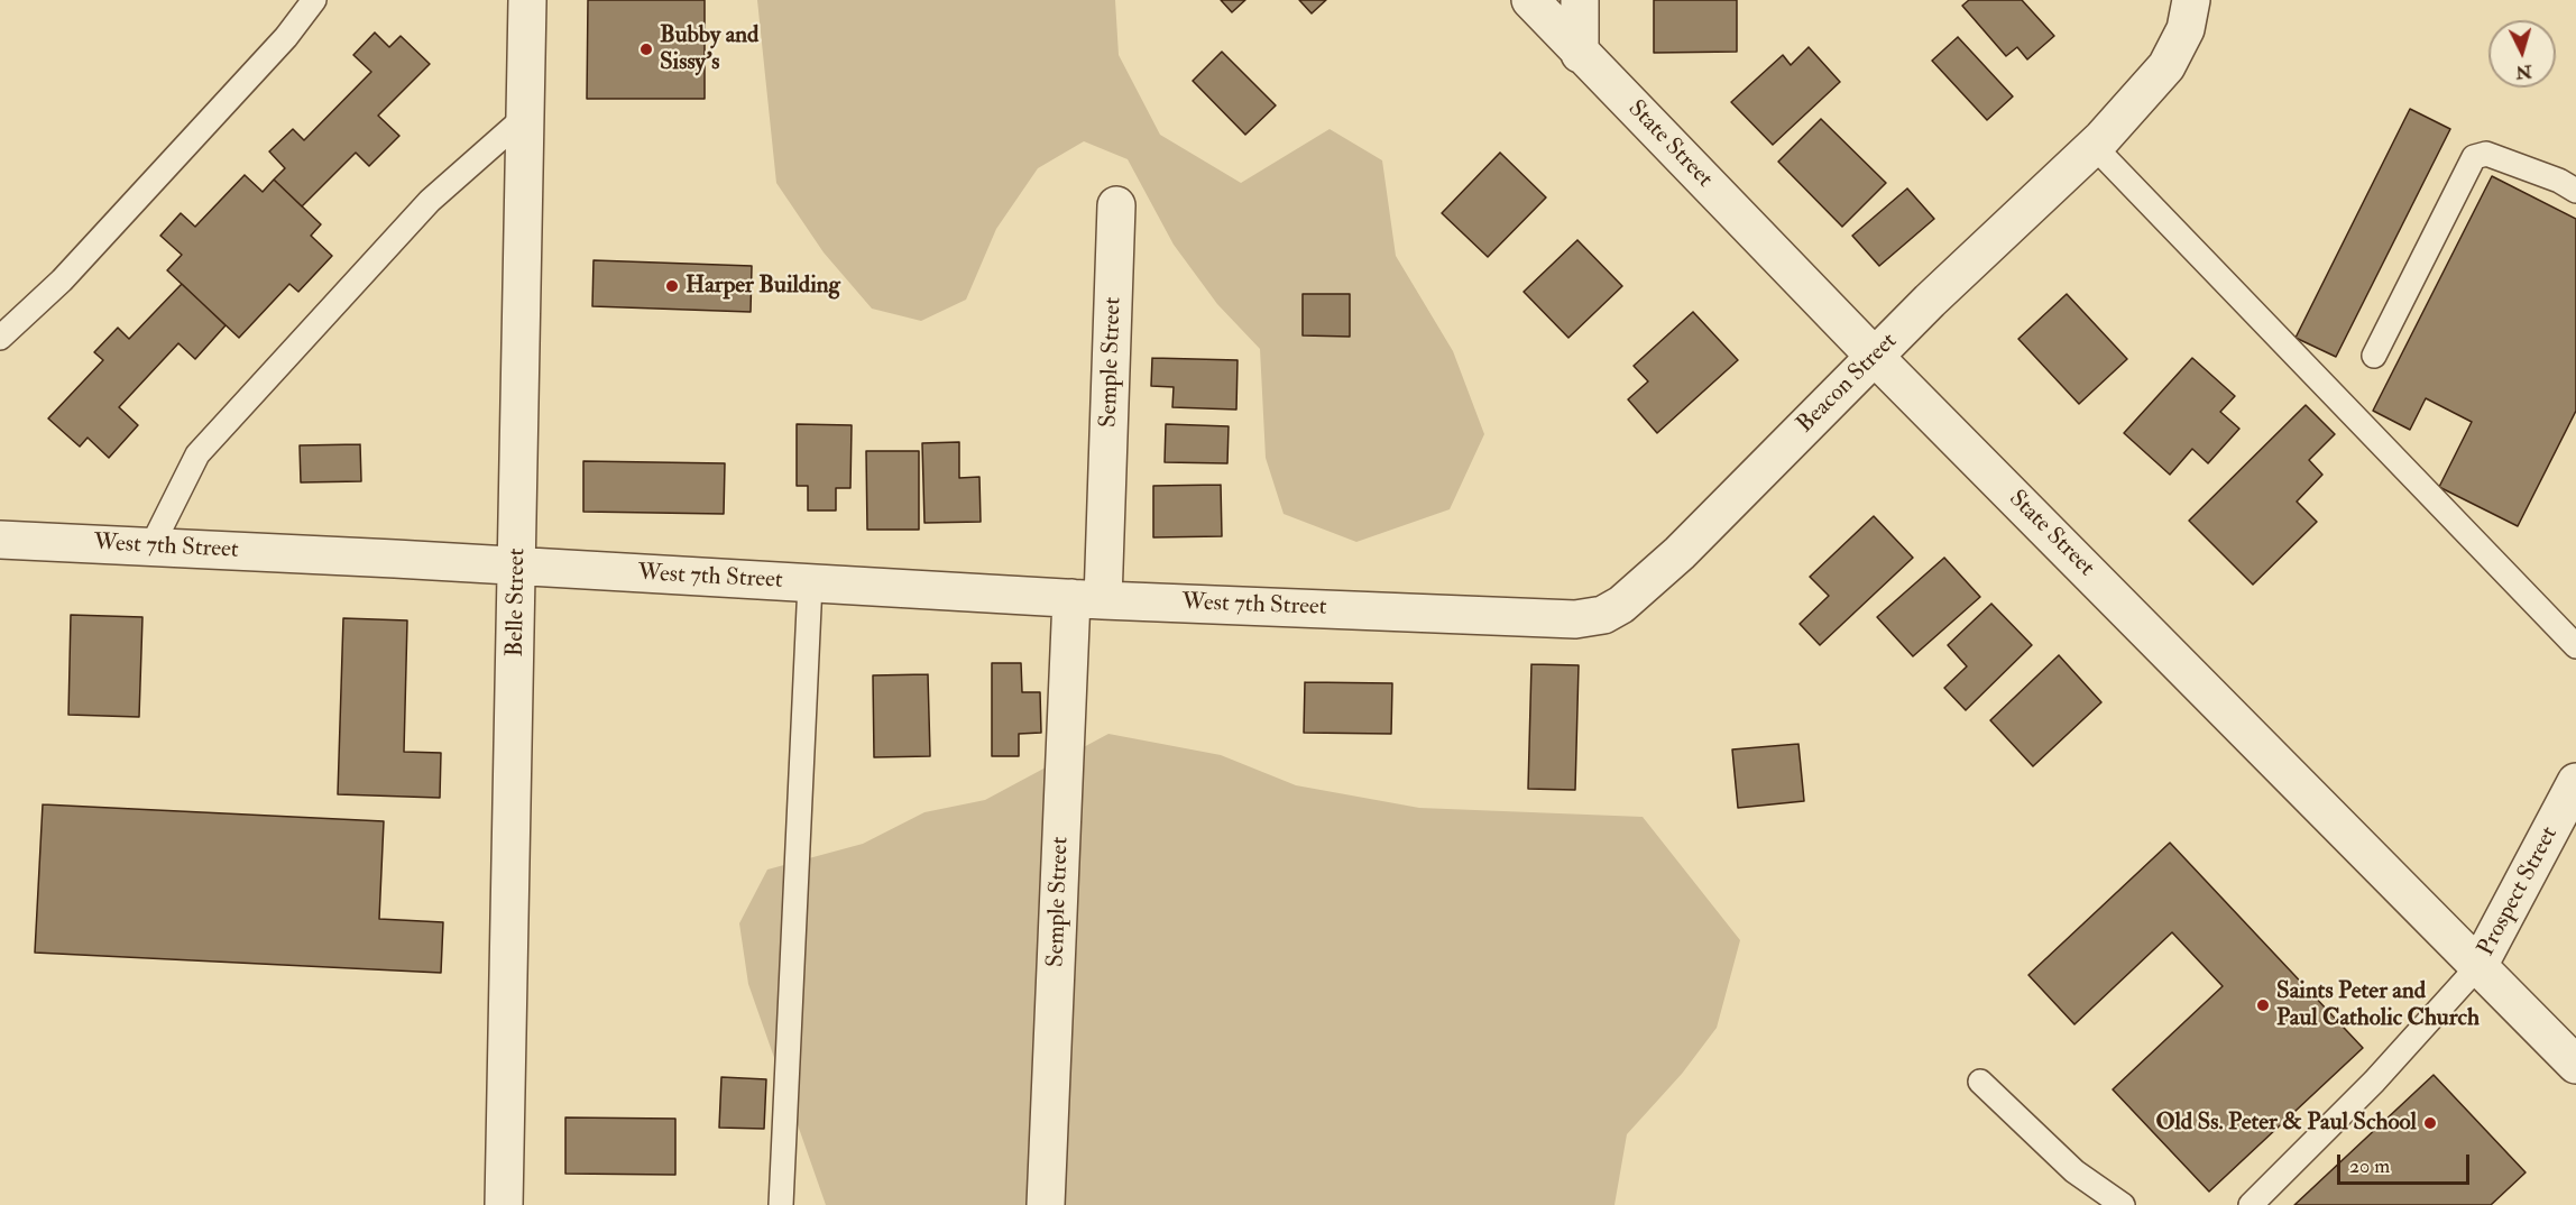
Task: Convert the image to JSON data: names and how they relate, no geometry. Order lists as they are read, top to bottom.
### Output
{
  "streets": {
    "street": [
      "State Street",
      "Semple Street",
      "Beacon Street",
      "West 7th Street",
      "Belle Street",
      "Prospect Street"
    ]
  },
  "crossings": [
    ["State Street", "Beacon Street"],
    ["State Street", "Prospect Street"],
    ["Semple Street", "West 7th Street"],
    ["Beacon Street", "West 7th Street"],
    ["West 7th Street", "Belle Street"]
  ],
  "places": [
    "Bubby and Sissy's",
    "Harper Building",
    "Saints Peter and Paul Catholic Church",
    "Old Ss. Peter & Paul School"
  ],
  "scale_bar": "20 m",
  "north": "bottom"
}
